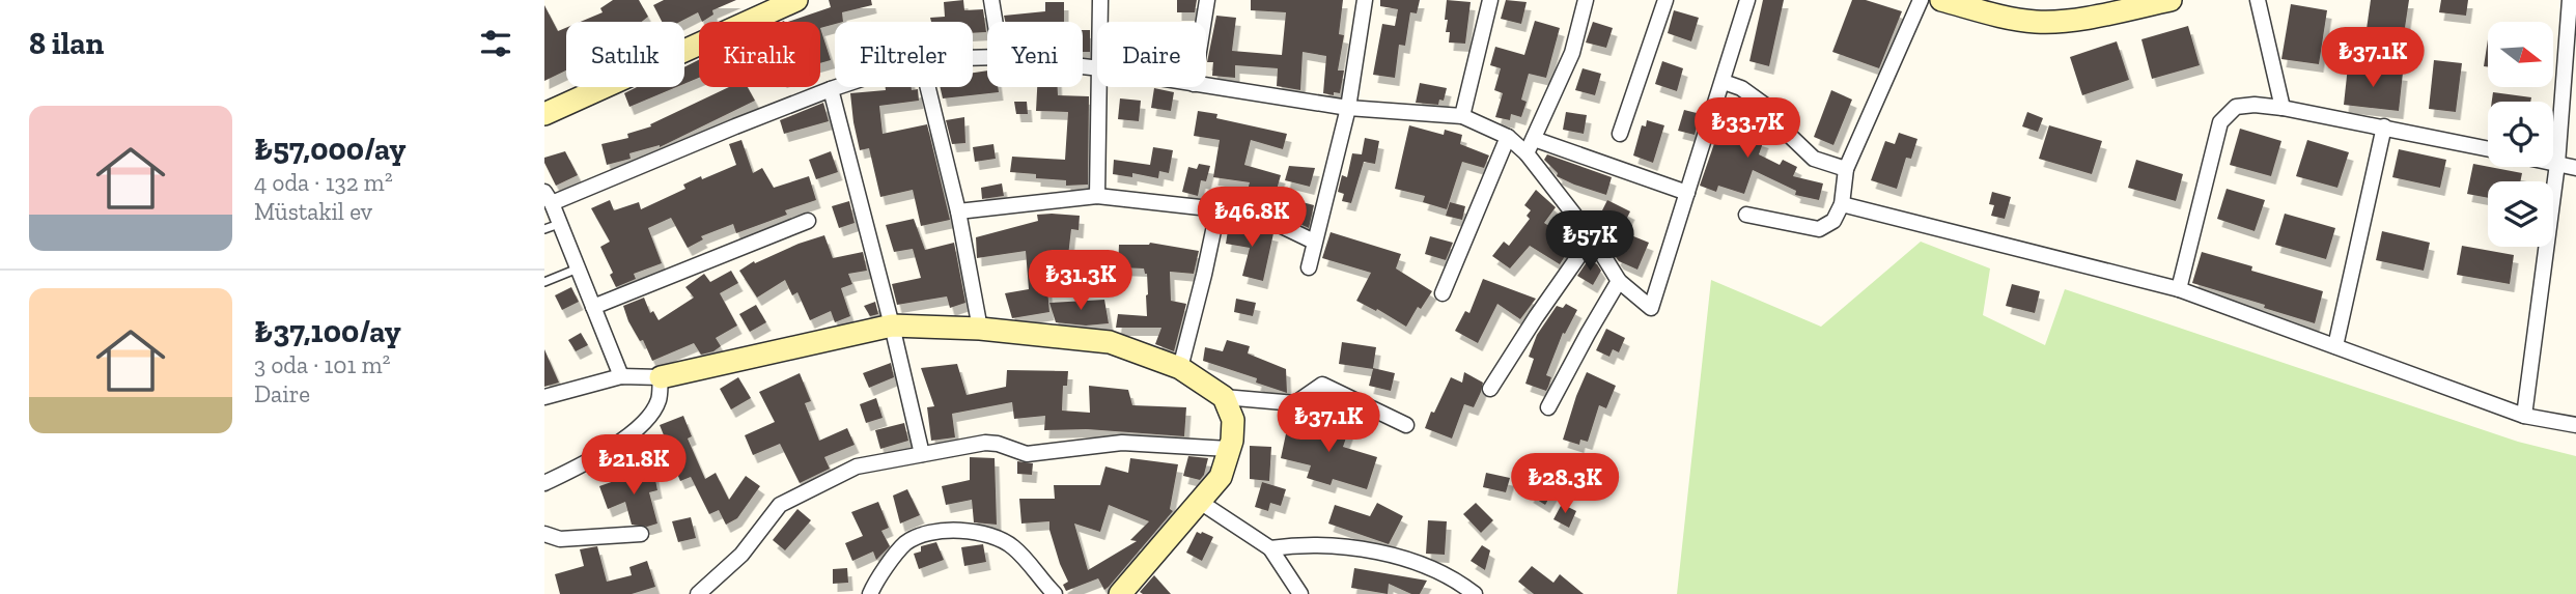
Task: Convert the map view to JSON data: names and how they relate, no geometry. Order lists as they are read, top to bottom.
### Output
{
  "north": "right",
  "page": {
    "heading": "8 ilan",
    "chip": [
      "Satılık",
      "Kiralık",
      "Filtreler",
      "Yeni",
      "Daire"
    ],
    "price": [
      "₺37.1K",
      "₺33.7K",
      "₺46.8K",
      "₺57K",
      "₺31.3K",
      "₺37.1K",
      "₺21.8K",
      "₺28.3K"
    ],
    "list": [
      {
        "name": "₺57,000/ay",
        "note": "4 oda · 132 m² · Müstakil ev"
      },
      {
        "name": "₺37,100/ay",
        "note": "3 oda · 101 m² · Daire"
      }
    ]
  }
}
